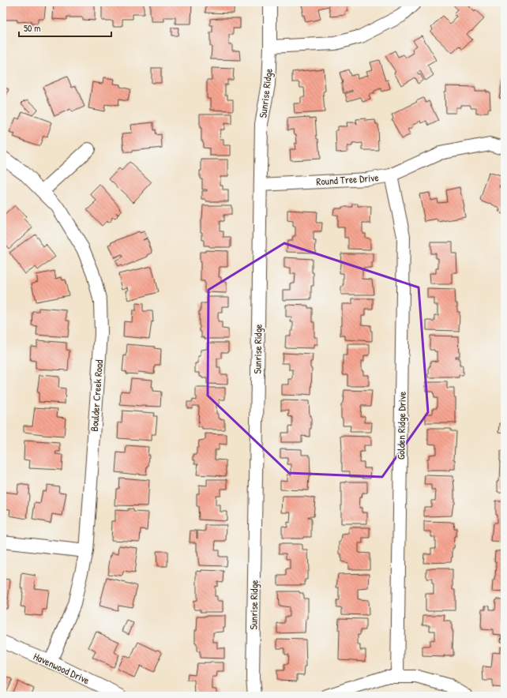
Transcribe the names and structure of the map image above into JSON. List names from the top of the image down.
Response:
{
  "streets": {
    "street": [
      "Sunrise Ridge",
      "Round Tree Drive",
      "Boulder Creek Road",
      "Golden Ridge Drive",
      "Havenwood Drive"
    ]
  },
  "crossings": [
    ["Sunrise Ridge", "Round Tree Drive"],
    ["Round Tree Drive", "Golden Ridge Drive"],
    ["Boulder Creek Road", "Havenwood Drive"]
  ],
  "scale_bar": "50 m"
}
